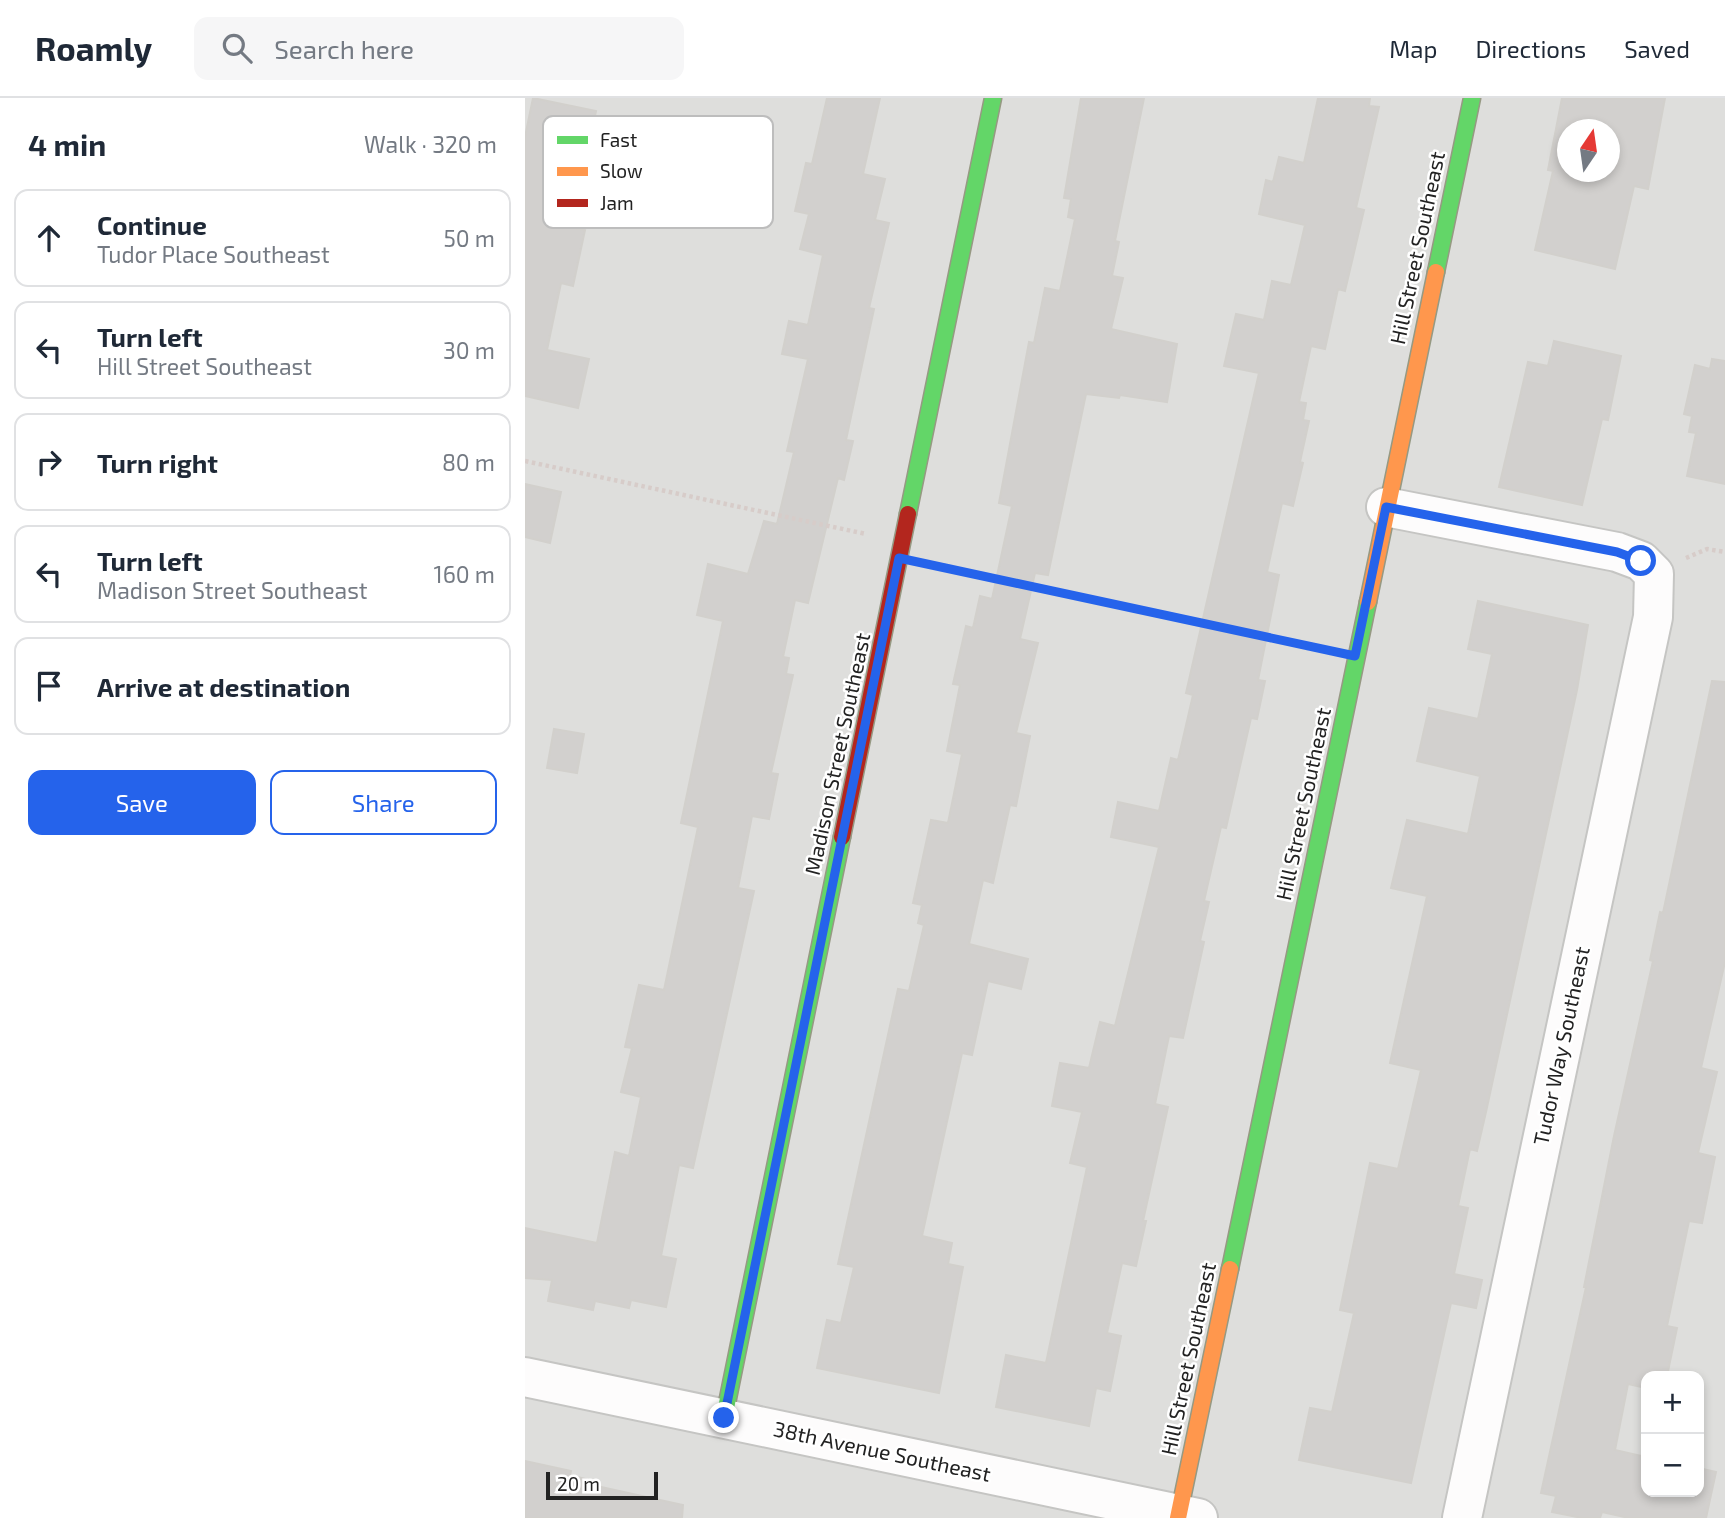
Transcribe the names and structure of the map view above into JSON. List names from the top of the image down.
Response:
{
  "streets": {
    "street": [
      "Hill Street Southeast",
      "Madison Street Southeast",
      "Tudor Way Southeast",
      "38th Avenue Southeast"
    ]
  },
  "crossings": [
    ["Hill Street Southeast", "Tudor Way Southeast"],
    ["Hill Street Southeast", "38th Avenue Southeast"],
    ["Madison Street Southeast", "38th Avenue Southeast"]
  ],
  "legend": ["Fast", "Slow", "Jam"],
  "scale_bar": "20 m",
  "north": "top",
  "page": {
    "header": "Roamly",
    "search": "Search here",
    "nav": ["Map", "Directions", "Saved"],
    "heading": ["4 min", "Walk · 320 m"],
    "list": [
      ["Continue", "Tudor Place Southeast", "50 m"],
      ["Turn left", "Hill Street Southeast", "30 m"],
      ["Turn right", "80 m"],
      ["Turn left", "Madison Street Southeast", "160 m"],
      "Arrive at destination"
    ],
    "buttons": ["Save", "Share"],
    "map_buttons": ["+", "−"],
    "scale": "20 m"
  }
}
